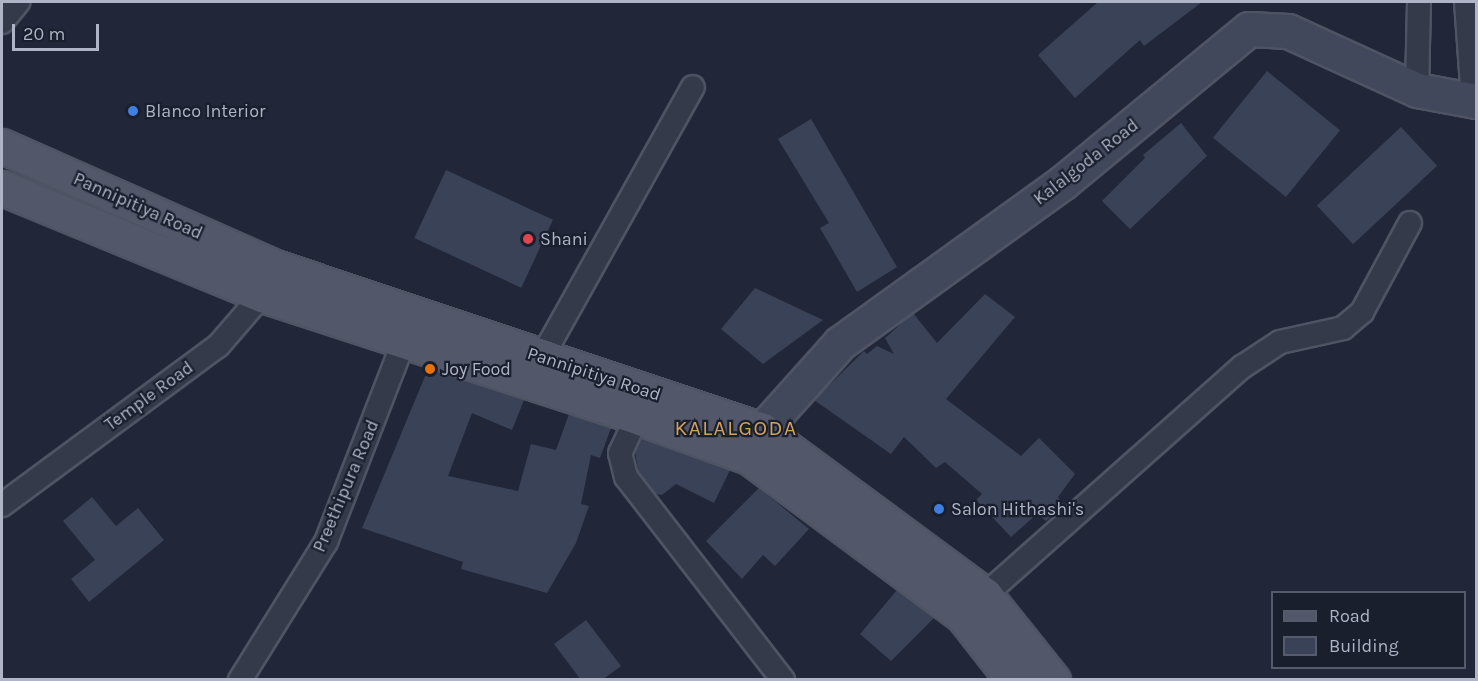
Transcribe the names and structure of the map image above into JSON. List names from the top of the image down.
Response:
{
  "streets": {
    "main road": ["Pannipitiya Road"],
    "street": ["Kalalgoda Road", "Temple Road", "Preethipura Road"]
  },
  "crossings": [
    ["Kalalgoda Road", "Pannipitiya Road"],
    ["Pannipitiya Road", "Temple Road"],
    ["Pannipitiya Road", "Preethipura Road"]
  ],
  "districts": ["KALALGODA"],
  "places": [
    "Blanco Interior",
    "Shani",
    "Joy Food",
    "Salon Hithashi's"
  ],
  "legend": ["Road", "Building"],
  "scale_bar": "20 m"
}
